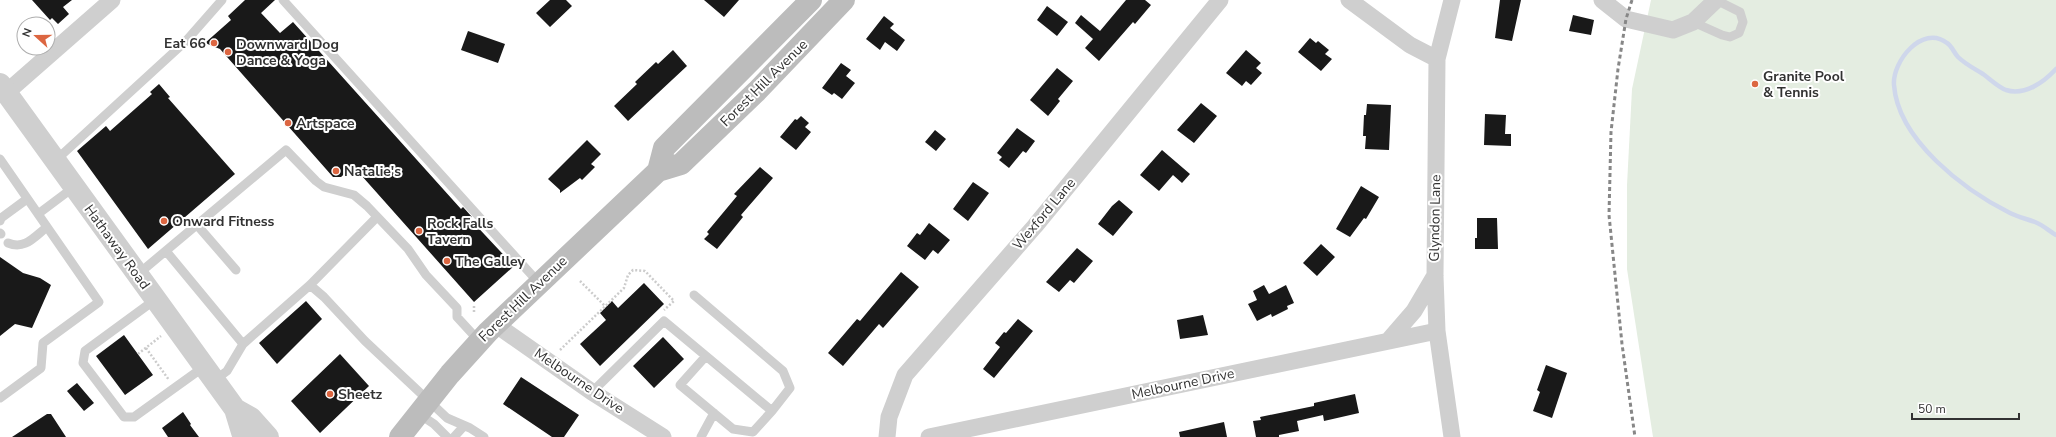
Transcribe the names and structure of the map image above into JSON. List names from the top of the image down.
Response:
{
  "streets": {
    "main road": ["Forest Hill Avenue"],
    "street": [
      "Wexford Lane",
      "Glyndon Lane",
      "Hathaway Road",
      "Melbourne Drive"
    ]
  },
  "crossings": [
    ["Forest Hill Avenue", "Melbourne Drive"],
    ["Glyndon Lane", "Melbourne Drive"]
  ],
  "places": [
    "Eat 66",
    "Downward Dog Dance & Yoga",
    "Granite Pool & Tennis",
    "Artspace",
    "Natalie's",
    "Onward Fitness",
    "Rock Falls Tavern",
    "The Galley",
    "Sheetz"
  ],
  "scale_bar": "50 m",
  "north": "left"
}
